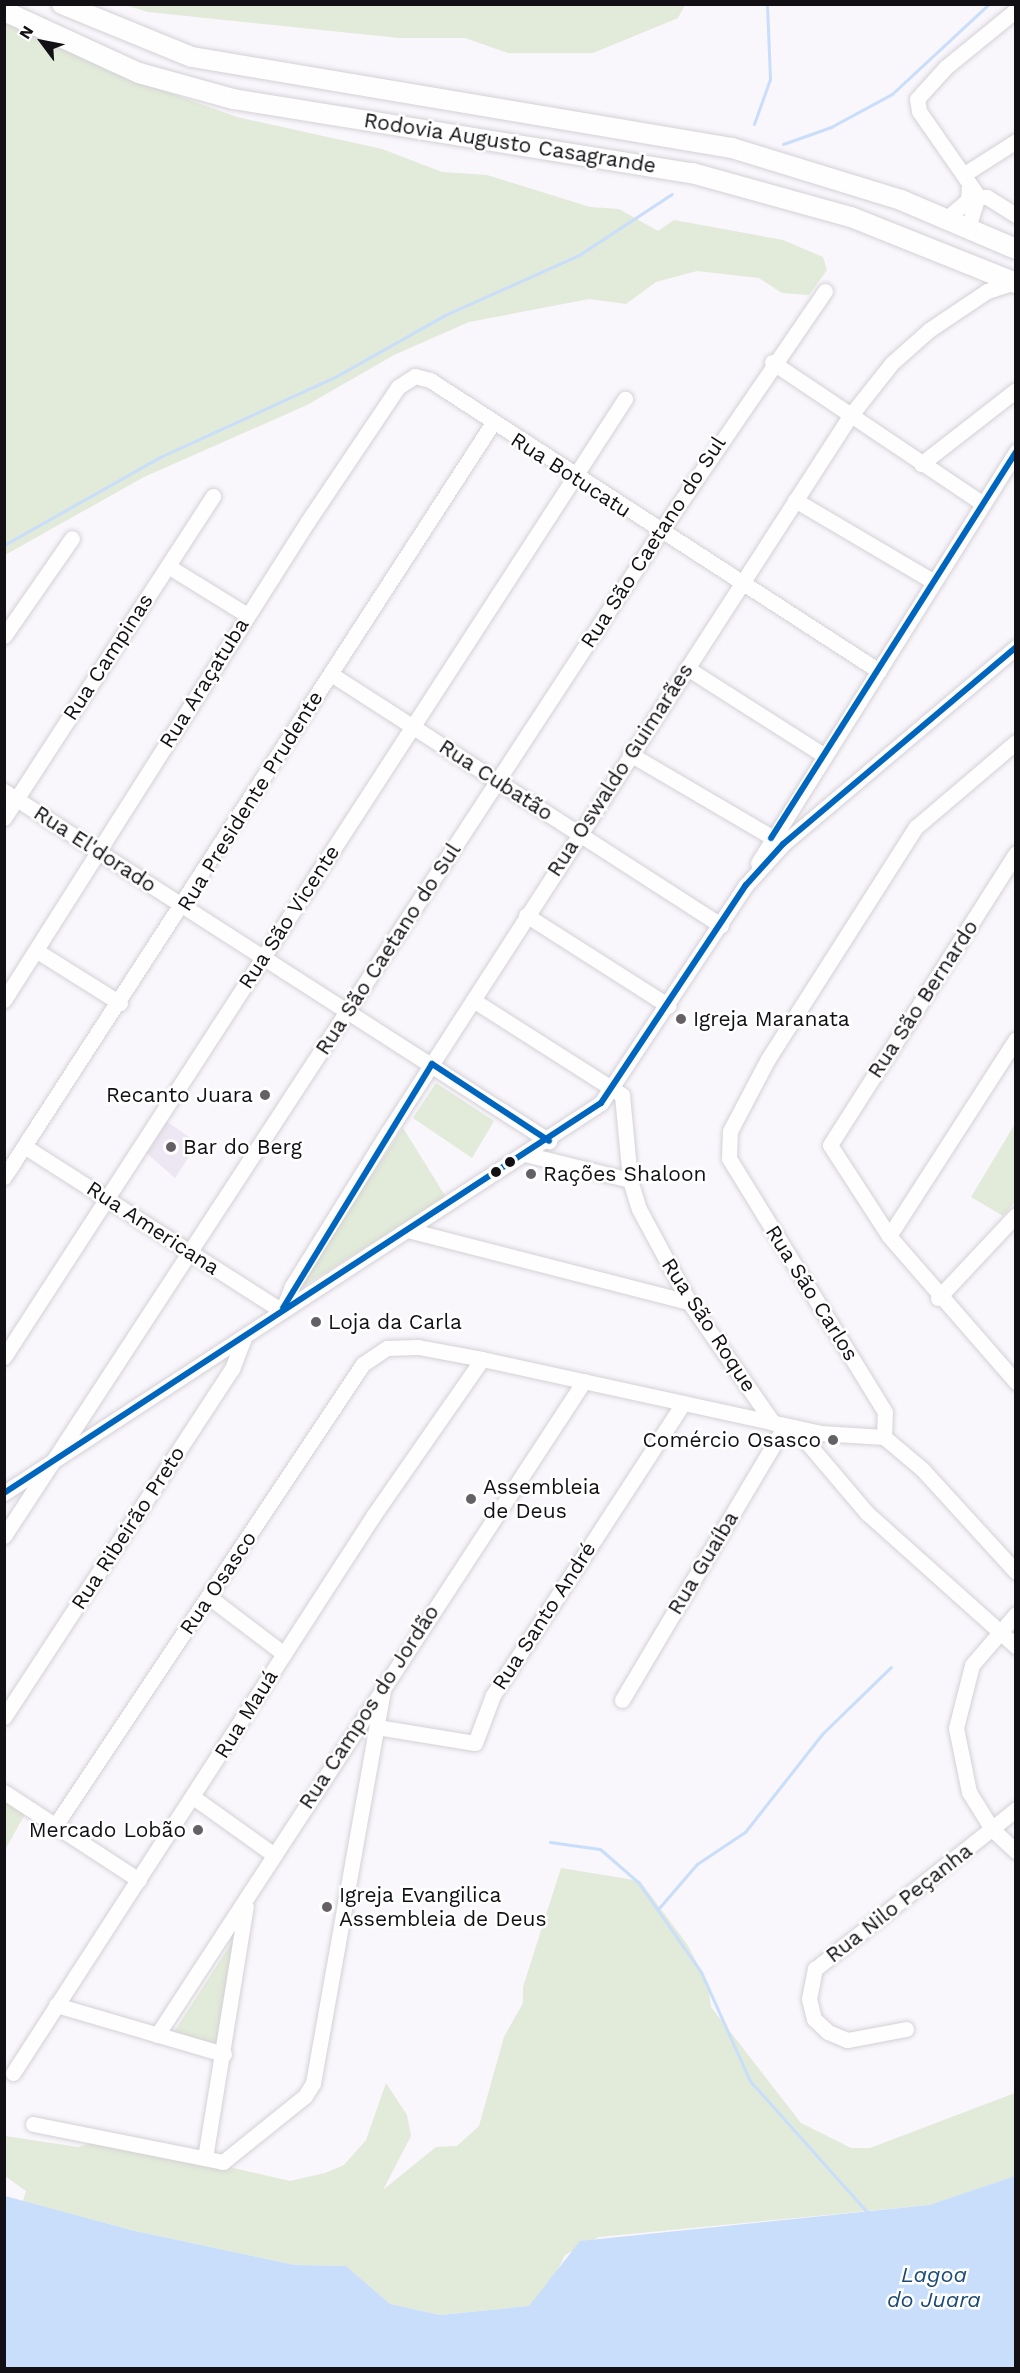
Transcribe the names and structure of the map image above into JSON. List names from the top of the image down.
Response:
{
  "streets": {
    "main road": ["Rodovia Augusto Casagrande"],
    "street": [
      "Rua Botucatu",
      "Rua São Caetano do Sul",
      "Rua Campinas",
      "Rua Araçatuba",
      "Rua Oswaldo Guimarães",
      "Rua Cubatão",
      "Rua Presidente Prudente",
      "Rua El'dorado",
      "Rua São Vicente",
      "Rua São Bernardo",
      "Rua Americana",
      "Rua São Carlos",
      "Rua São Roque",
      "Rua Ribeirão Preto",
      "Rua Guaíba",
      "Rua Osasco",
      "Rua Santo André",
      "Rua Campos do Jordão",
      "Rua Mauá",
      "Rua Nilo Peçanha"
    ]
  },
  "crossings": [
    ["Rodovia Augusto Casagrande", "Rua Oswaldo Guimarães"],
    ["Rua Botucatu", "Rua São Caetano do Sul"],
    ["Rua Botucatu", "Rua Araçatuba"],
    ["Rua Botucatu", "Rua Oswaldo Guimarães"],
    ["Rua Botucatu", "Rua Presidente Prudente"],
    ["Rua Botucatu", "Rua São Vicente"],
    ["Rua São Caetano do Sul", "Rua Cubatão"],
    ["Rua São Caetano do Sul", "Rua El'dorado"],
    ["Rua São Caetano do Sul", "Rua Americana"],
    ["Rua Campinas", "Rua El'dorado"],
    ["Rua Araçatuba", "Rua El'dorado"],
    ["Rua Oswaldo Guimarães", "Rua Cubatão"],
    ["Rua Oswaldo Guimarães", "Rua El'dorado"],
    ["Rua Oswaldo Guimarães", "Rua Americana"],
    ["Rua Cubatão", "Rua Presidente Prudente"],
    ["Rua Cubatão", "Rua São Vicente"],
    ["Rua Presidente Prudente", "Rua El'dorado"],
    ["Rua Presidente Prudente", "Rua Americana"],
    ["Rua El'dorado", "Rua São Vicente"],
    ["Rua São Vicente", "Rua Americana"],
    ["Rua São Roque", "Rua Guaíba"],
    ["Rua Osasco", "Rua Mauá"]
  ],
  "water": ["Lagoa do Juara"],
  "places": [
    "Igreja Maranata",
    "Recanto Juara",
    "Bar do Berg",
    "Rações Shaloon",
    "Loja da Carla",
    "Comércio Osasco",
    "Assembleia de Deus",
    "Mercado Lobão",
    "Igreja Evangilica Assembleia de Deus"
  ],
  "north": "top left"
}
